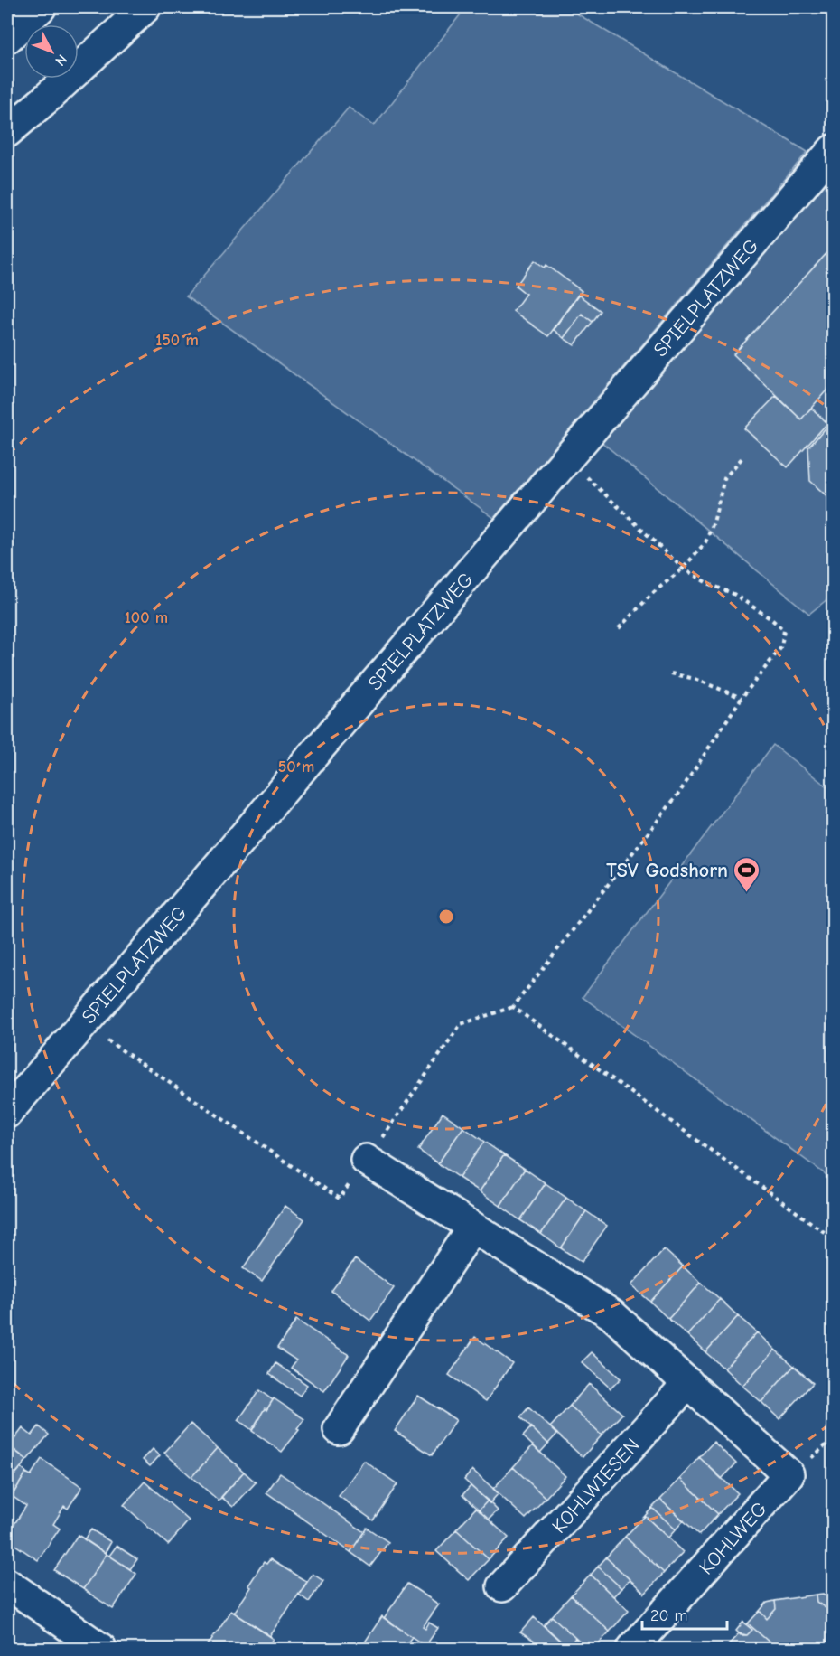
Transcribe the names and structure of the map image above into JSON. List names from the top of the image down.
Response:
{
  "streets": {
    "main road": ["SPIELPLATZWEG", "KOHLWIESEN", "KOHLWEG"]
  },
  "crossings": [
    ["KOHLWIESEN", "KOHLWEG"]
  ],
  "places": {
    "sports": ["TSV Godshorn"]
  },
  "scale_bar": "20 m",
  "north": "bottom right",
  "rings": ["150 m", "100 m", "50 m"]
}
